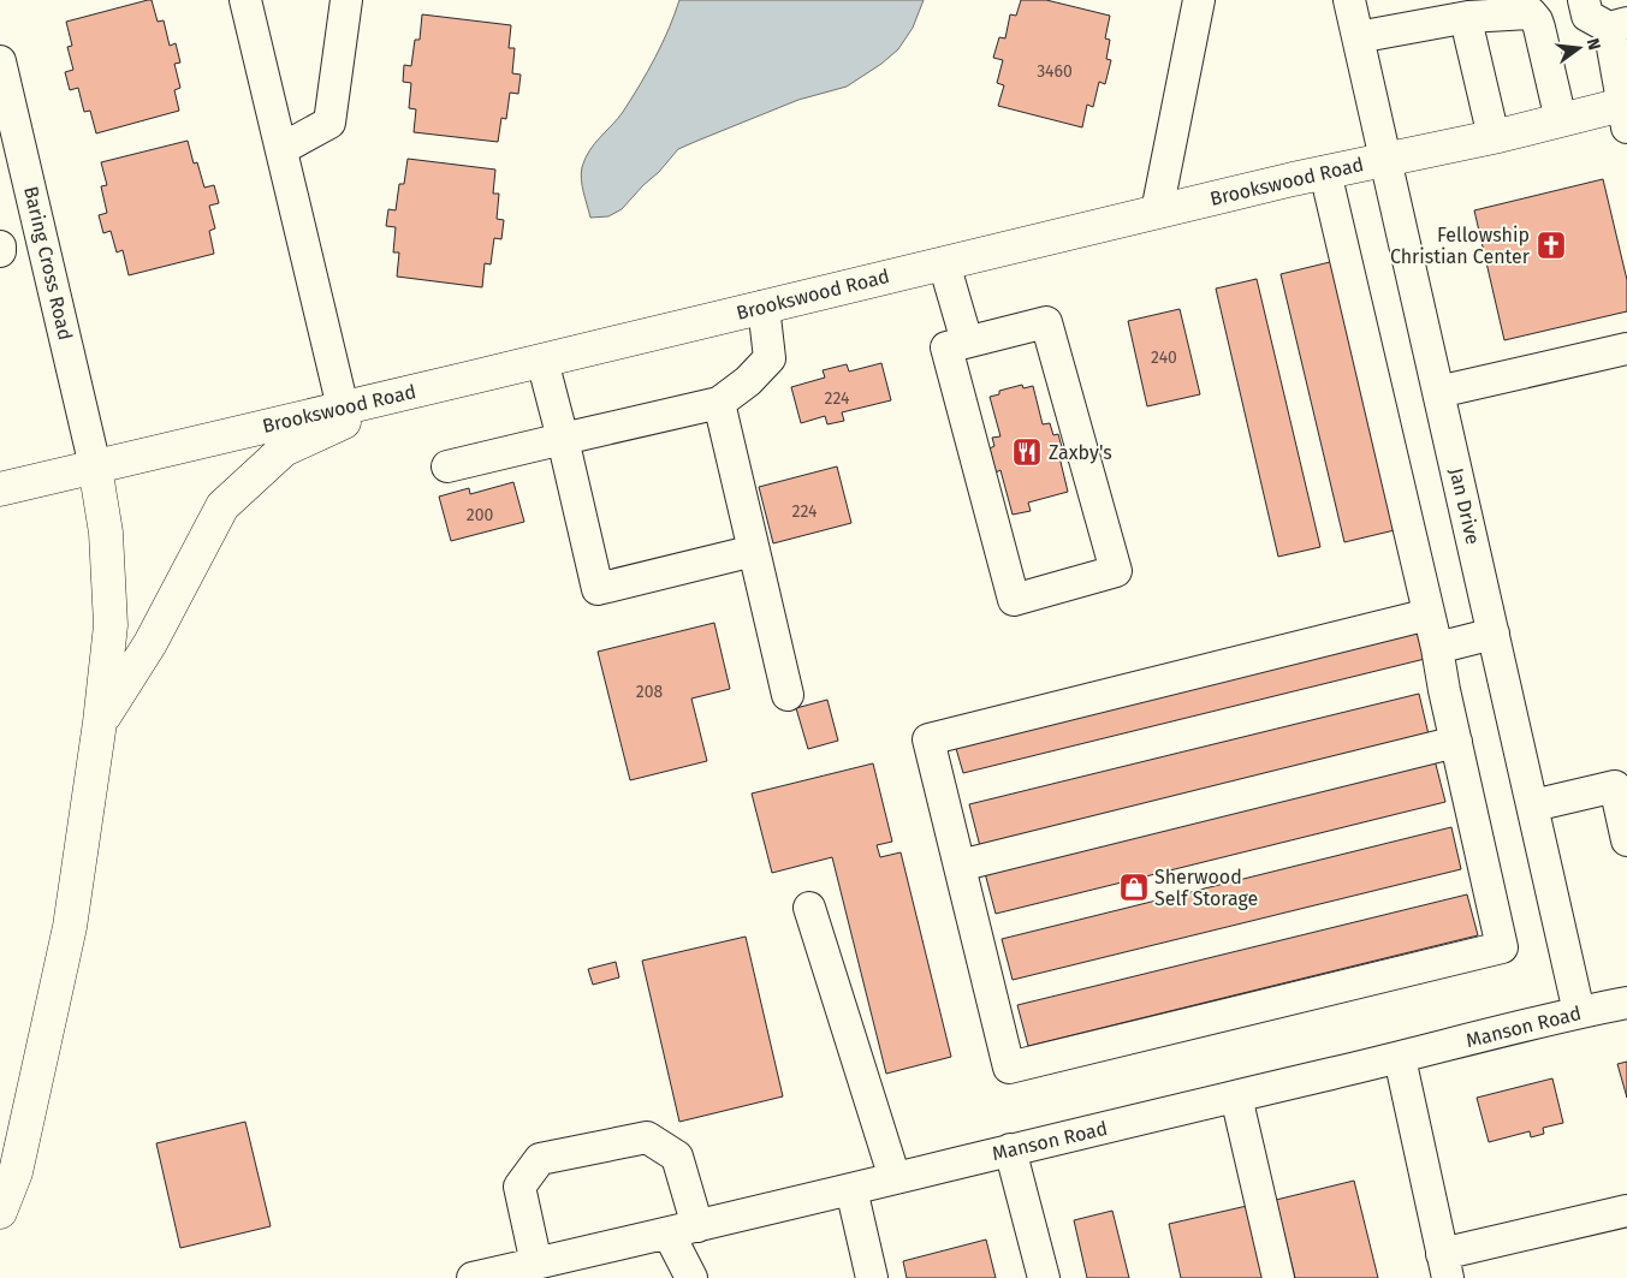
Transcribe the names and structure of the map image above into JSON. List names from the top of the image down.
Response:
{
  "streets": {
    "main road": ["Brookswood Road"],
    "street": ["Baring Cross Road", "Jan Drive", "Manson Road"]
  },
  "crossings": [
    ["Brookswood Road", "Baring Cross Road"],
    ["Brookswood Road", "Jan Drive"],
    ["Jan Drive", "Manson Road"]
  ],
  "places": {
    "church": ["Fellowship Christian Center"],
    "restaurant": ["Zaxby's"],
    "shop": ["Sherwood Self Storage"]
  },
  "house_numbers": [
    "3460",
    "240",
    "224",
    "224",
    "200",
    "208"
  ],
  "north": "right"
}
